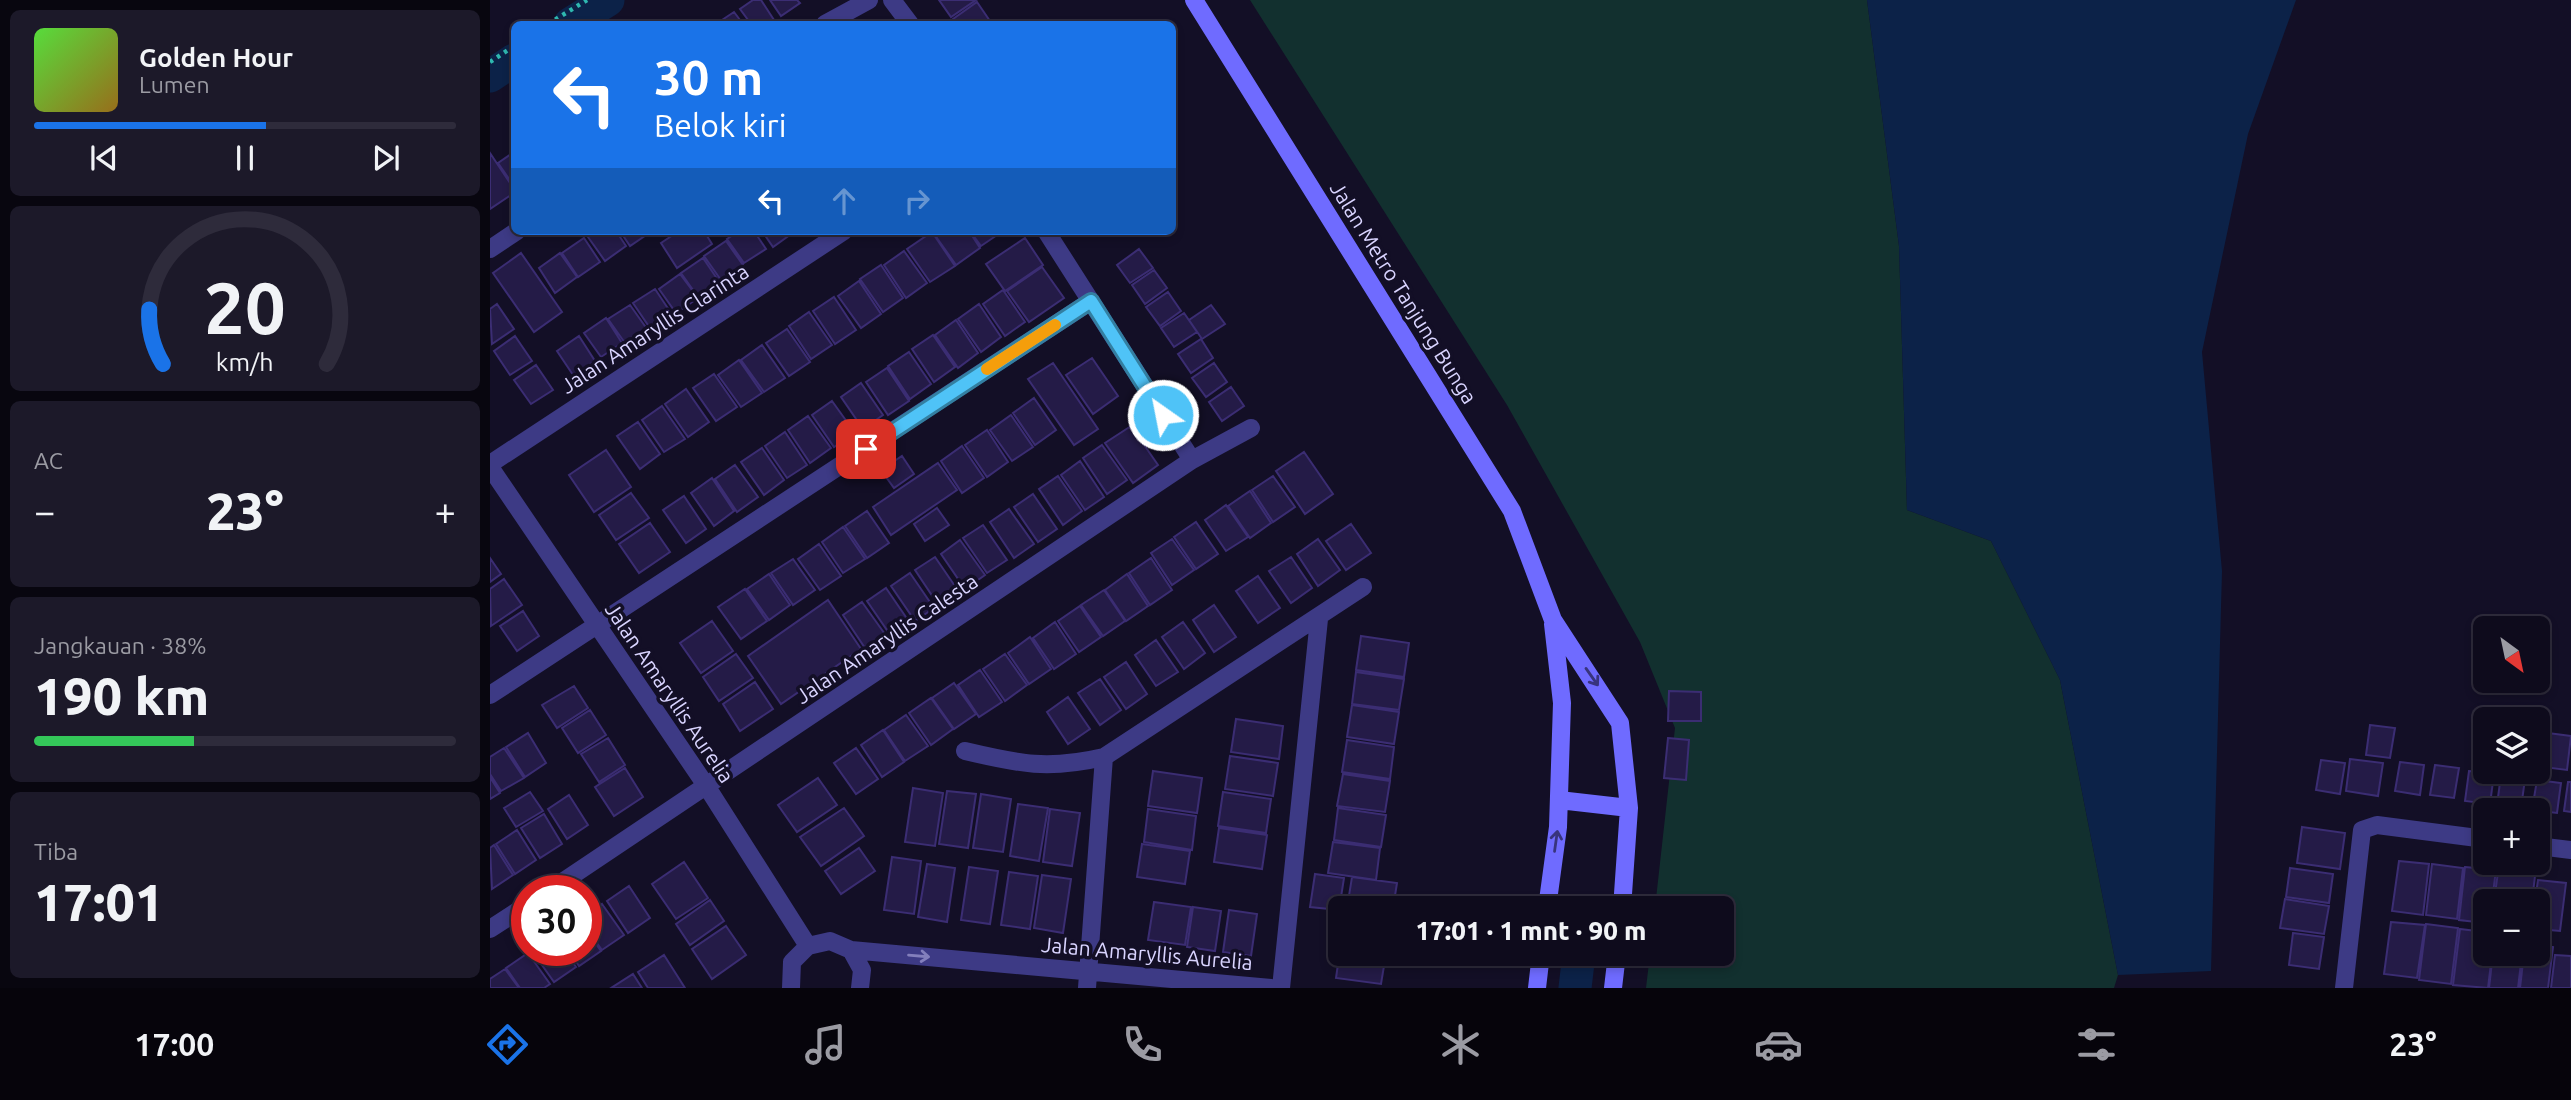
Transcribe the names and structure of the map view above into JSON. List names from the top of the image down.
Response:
{
  "streets": {
    "main road": ["Jalan Metro Tanjung Bunga"],
    "street": ["Jalan Amaryllis Clarinta", "Jalan Amaryllis Calesta", "Jalan Amaryllis Aurelia"]
  },
  "crossings": [
    ["Jalan Amaryllis Clarinta", "Jalan Amaryllis Aurelia"],
    ["Jalan Amaryllis Calesta", "Jalan Amaryllis Aurelia"]
  ],
  "north": "bottom right",
  "page": {
    "turn": ["30 m", "Belok kiri"],
    "song": ["Golden Hour", "Lumen"],
    "tile": [
      "AC",
      ["Jangkauan · 38%", "190 km"],
      ["Tiba", "17:01"]
    ],
    "heat": ["−", "23°", "+"],
    "map_buttons": ["+", "−"],
    "limit": "30",
    "trip": "17:01 · 1 mnt · 90 m",
    "tabs": ["17:00", "23°"],
    "gauge": ["20", "km/h"]
  }
}
